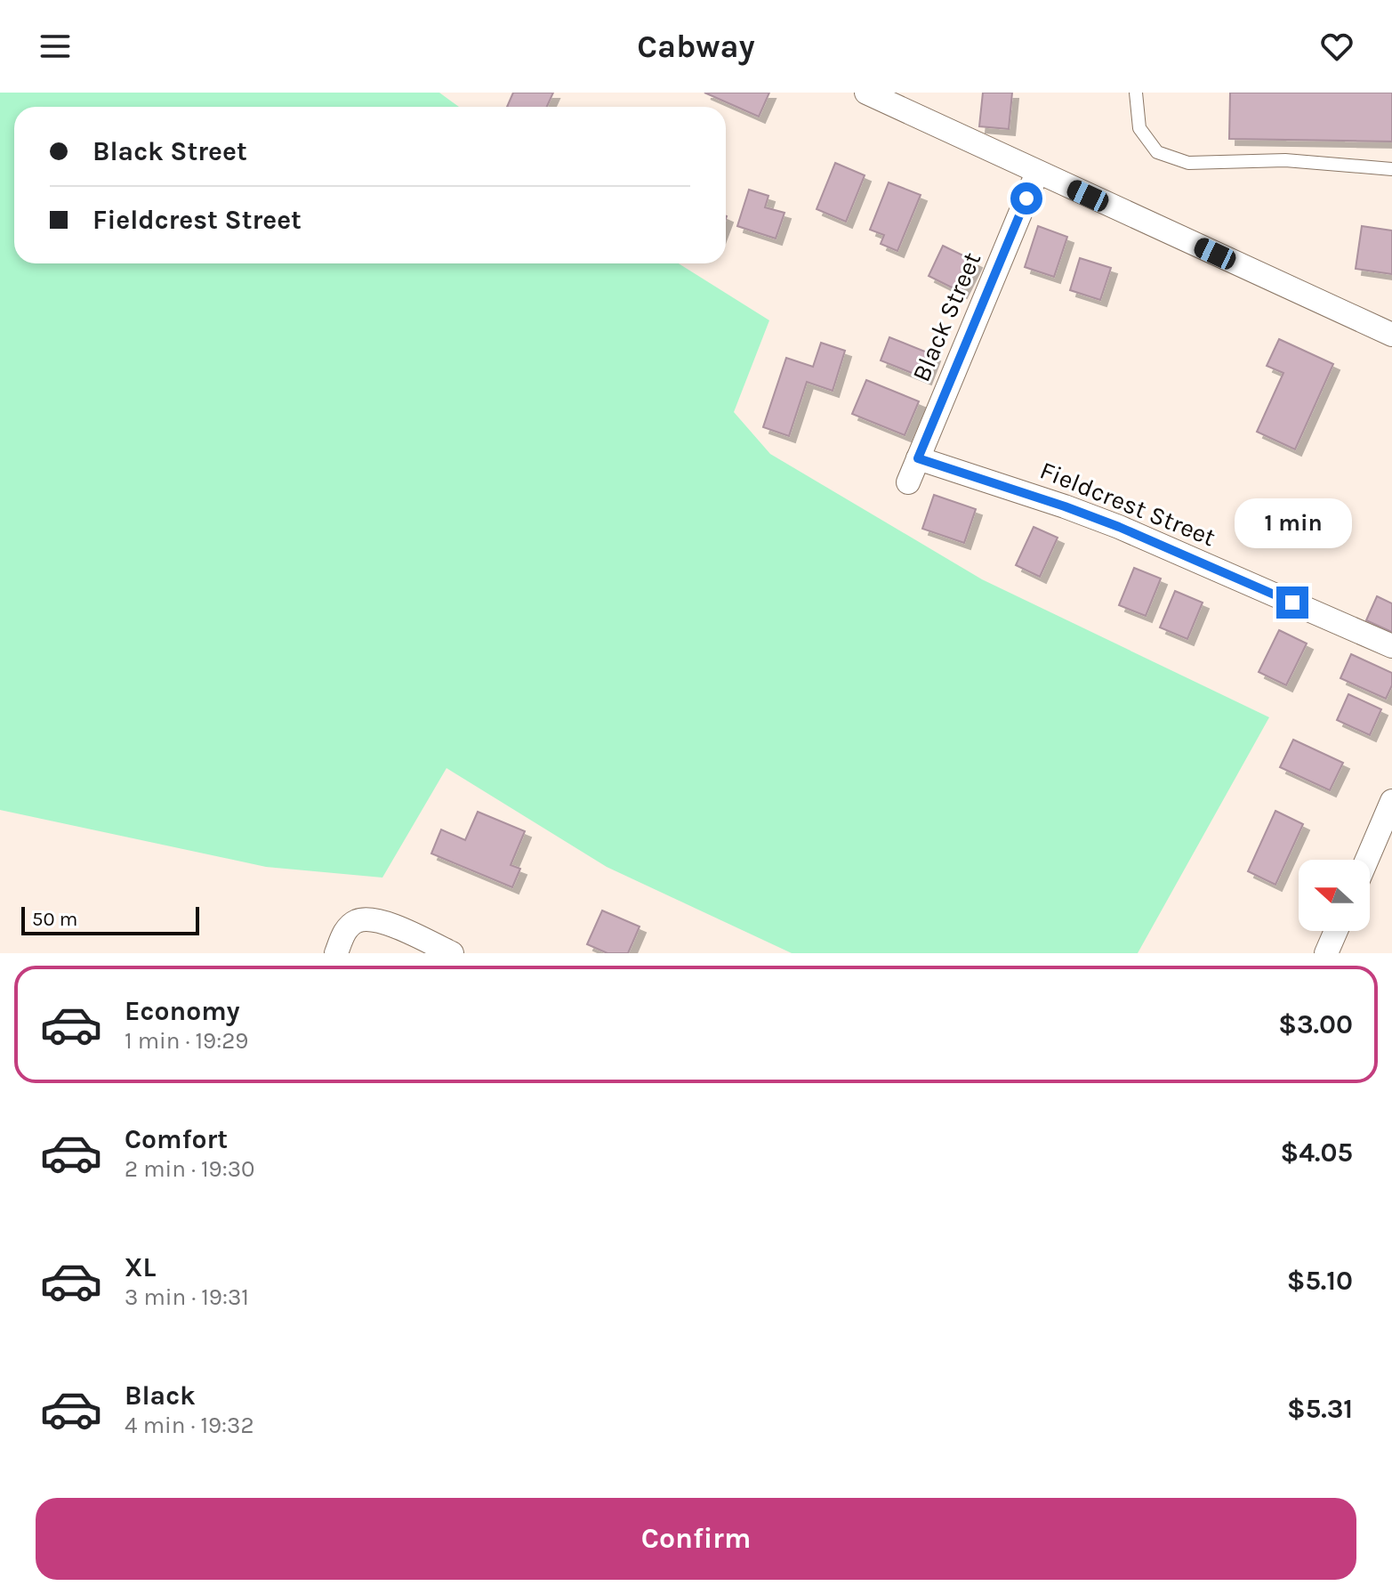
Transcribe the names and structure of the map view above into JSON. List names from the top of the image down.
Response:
{
  "streets": {
    "street": ["Black Street", "Fieldcrest Street"]
  },
  "crossings": [
    ["Black Street", "Fieldcrest Street"]
  ],
  "scale_bar": "50 m",
  "north": "left",
  "page": {
    "header": "Cabway",
    "banner": ["Black Street", "Fieldcrest Street"],
    "bubble": "1 min",
    "scale": "50 m",
    "list": [
      {
        "name": "Economy",
        "note": "1 min · 19:29",
        "value": "$3.00"
      },
      {
        "name": "Comfort",
        "note": "2 min · 19:30",
        "value": "$4.05"
      },
      {
        "name": "XL",
        "note": "3 min · 19:31",
        "value": "$5.10"
      },
      {
        "name": "Black",
        "note": "4 min · 19:32",
        "value": "$5.31"
      }
    ],
    "buttons": "Confirm"
  }
}
